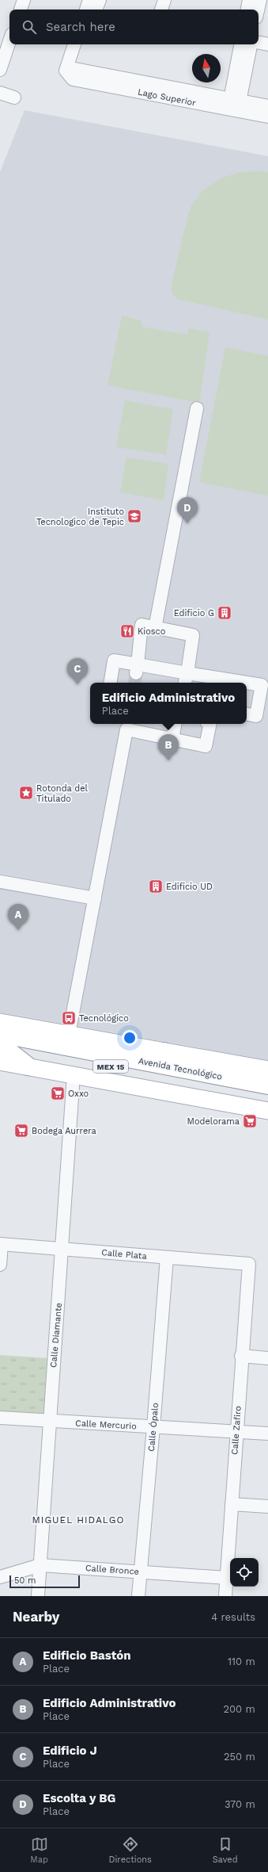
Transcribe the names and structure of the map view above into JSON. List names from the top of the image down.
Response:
{
  "streets": {
    "highway": ["MEX 15", "Avenida Tecnológico"],
    "street": [
      "Lago Superior",
      "Calle Plata",
      "Calle Diamante",
      "Calle Mercurio",
      "Calle Ópalo",
      "Calle Zafiro",
      "Calle Bronce"
    ]
  },
  "crossings": [
    ["Calle Plata", "Calle Diamante"],
    ["Calle Plata", "Calle Ópalo"],
    ["Calle Plata", "Calle Zafiro"],
    ["Calle Diamante", "Calle Mercurio"],
    ["Calle Diamante", "Calle Bronce"],
    ["Calle Mercurio", "Calle Ópalo"],
    ["Calle Mercurio", "Calle Zafiro"],
    ["Calle Ópalo", "Calle Bronce"],
    ["Calle Zafiro", "Calle Bronce"]
  ],
  "districts": ["MIGUEL HIDALGO"],
  "places": {
    "school or university": ["Instituto Tecnologico de Tepic"],
    "building": ["Edificio G", "Edificio UD"],
    "restaurant": ["Kiosco"],
    "place": ["Rotonda del Titulado"],
    "bus stop": ["Tecnológico"],
    "supermarket": ["Oxxo", "Modelorama", "Bodega Aurrera"]
  },
  "scale_bar": "50 m",
  "north": "top",
  "page": {
    "search": "Search here",
    "pins": [
      "D",
      "C",
      "B",
      "A"
    ],
    "popup": ["Edificio Administrativo", "Place"],
    "scale": "50 m",
    "heading": ["Nearby", "4 results"],
    "list": [
      {
        "mark": "A",
        "name": "Edificio Bastón",
        "note": "Place",
        "value": "110 m"
      },
      {
        "mark": "B",
        "name": "Edificio Administrativo",
        "note": "Place",
        "value": "200 m"
      },
      {
        "mark": "C",
        "name": "Edificio J",
        "note": "Place",
        "value": "250 m"
      },
      {
        "mark": "D",
        "name": "Escolta y BG",
        "note": "Place",
        "value": "370 m"
      }
    ],
    "nav": ["Map", "Directions", "Saved"]
  }
}
